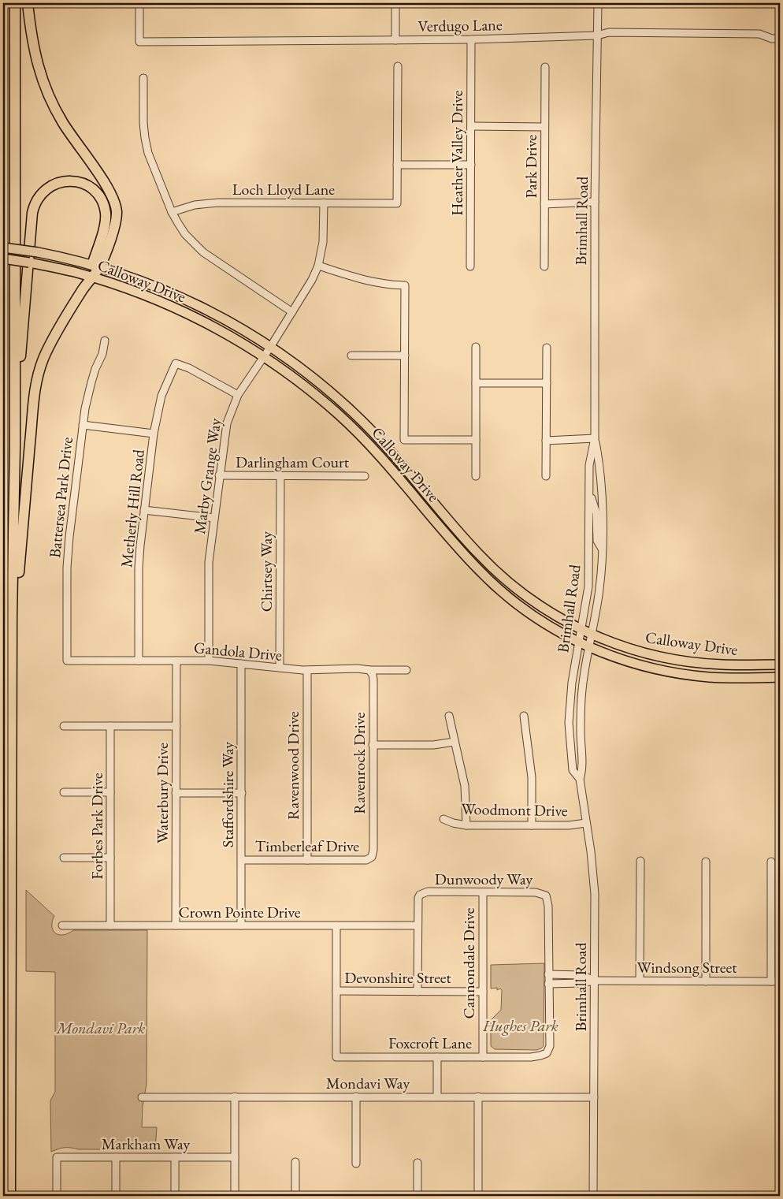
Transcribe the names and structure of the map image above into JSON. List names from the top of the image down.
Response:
{
  "streets": {
    "main road": ["Calloway Drive"],
    "street": [
      "Verdugo Lane",
      "Heather Valley Drive",
      "Park Drive",
      "Loch Lloyd Lane",
      "Brimhall Road",
      "Darlingham Court",
      "Marby Grange Way",
      "Battersea Park Drive",
      "Metherly Hill Road",
      "Chirtsey Way",
      "Gandola Drive",
      "Ravenrock Drive",
      "Ravenwood Drive",
      "Waterbury Drive",
      "Staffordshire Way",
      "Woodmont Drive",
      "Forbes Park Drive",
      "Timberleaf Drive",
      "Dunwoody Way",
      "Crown Pointe Drive",
      "Cannondale Drive",
      "Windsong Street",
      "Devonshire Street",
      "Foxcroft Lane",
      "Mondavi Way",
      "Markham Way"
    ]
  },
  "crossings": [
    ["Verdugo Lane", "Heather Valley Drive"],
    ["Verdugo Lane", "Brimhall Road"],
    ["Loch Lloyd Lane", "Marby Grange Way"],
    ["Brimhall Road", "Calloway Drive"],
    ["Brimhall Road", "Woodmont Drive"],
    ["Brimhall Road", "Windsong Street"],
    ["Brimhall Road", "Mondavi Way"],
    ["Calloway Drive", "Marby Grange Way"],
    ["Darlingham Court", "Marby Grange Way"],
    ["Darlingham Court", "Chirtsey Way"],
    ["Marby Grange Way", "Metherly Hill Road"],
    ["Marby Grange Way", "Gandola Drive"],
    ["Battersea Park Drive", "Gandola Drive"],
    ["Metherly Hill Road", "Gandola Drive"],
    ["Chirtsey Way", "Gandola Drive"],
    ["Gandola Drive", "Ravenrock Drive"],
    ["Gandola Drive", "Ravenwood Drive"],
    ["Gandola Drive", "Waterbury Drive"],
    ["Gandola Drive", "Staffordshire Way"],
    ["Ravenrock Drive", "Timberleaf Drive"],
    ["Ravenwood Drive", "Timberleaf Drive"],
    ["Waterbury Drive", "Crown Pointe Drive"],
    ["Staffordshire Way", "Timberleaf Drive"],
    ["Staffordshire Way", "Crown Pointe Drive"],
    ["Forbes Park Drive", "Crown Pointe Drive"],
    ["Dunwoody Way", "Crown Pointe Drive"],
    ["Dunwoody Way", "Cannondale Drive"],
    ["Dunwoody Way", "Windsong Street"],
    ["Cannondale Drive", "Devonshire Street"],
    ["Cannondale Drive", "Foxcroft Lane"],
    ["Windsong Street", "Foxcroft Lane"],
    ["Devonshire Street", "Foxcroft Lane"]
  ],
  "parks": ["Hughes Park", "Mondavi Park"]
}
